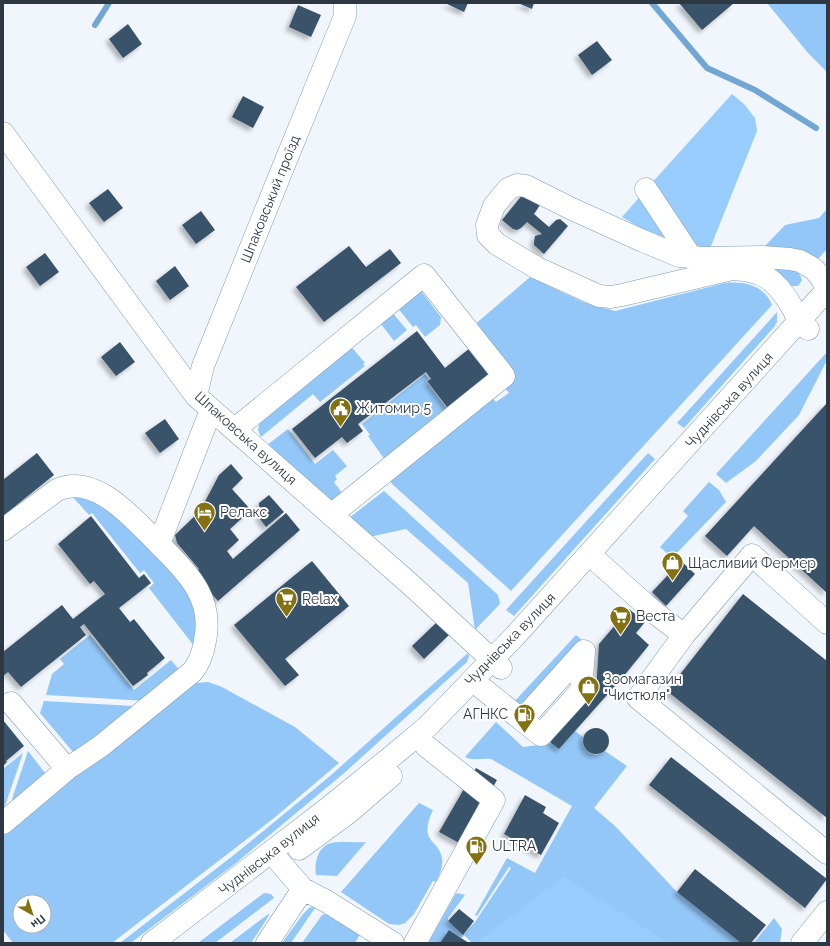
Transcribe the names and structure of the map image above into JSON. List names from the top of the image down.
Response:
{
  "streets": {
    "main road": ["Шпаковський проїзд", "Чуднівська вулиця", "Шпаковська вулиця"]
  },
  "crossings": [
    ["Шпаковський проїзд", "Шпаковська вулиця"],
    ["Чуднівська вулиця", "Шпаковська вулиця"]
  ],
  "places": {
    "public building": ["Житомир 5"],
    "hotel": ["Релакс"],
    "shop": ["Щасливий Фермер", "Зоомагазин \"Чистюля\""],
    "supermarket": ["Relax", "Веста"],
    "fuel station": ["АГНКС", "ULTRA"]
  },
  "north": "bottom right"
}
